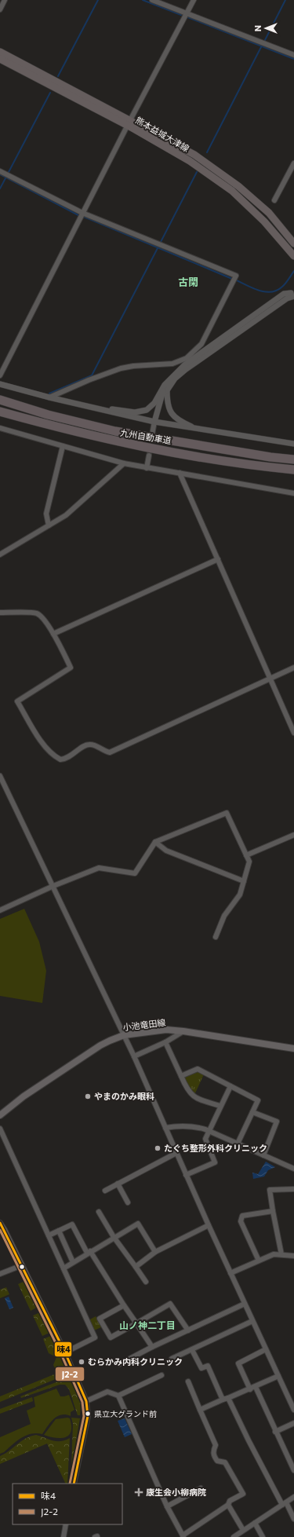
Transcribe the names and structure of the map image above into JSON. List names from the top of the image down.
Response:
{
  "streets": {
    "highway": ["九州自動車道"],
    "main road": ["熊本益城大津線", "小池竜田線"]
  },
  "districts": ["古閑", "山ノ神二丁目"],
  "places": {
    "other": [
      "やまのかみ眼科",
      "たぐち整形外科クリニック",
      "むらかみ内科クリニック",
      "県立大グランド前"
    ],
    "health": ["康生会小柳病院"]
  },
  "lines": ["transit line 味4", "transit line J2-2"],
  "legend": ["味4", "J2-2"],
  "north": "left"
}
